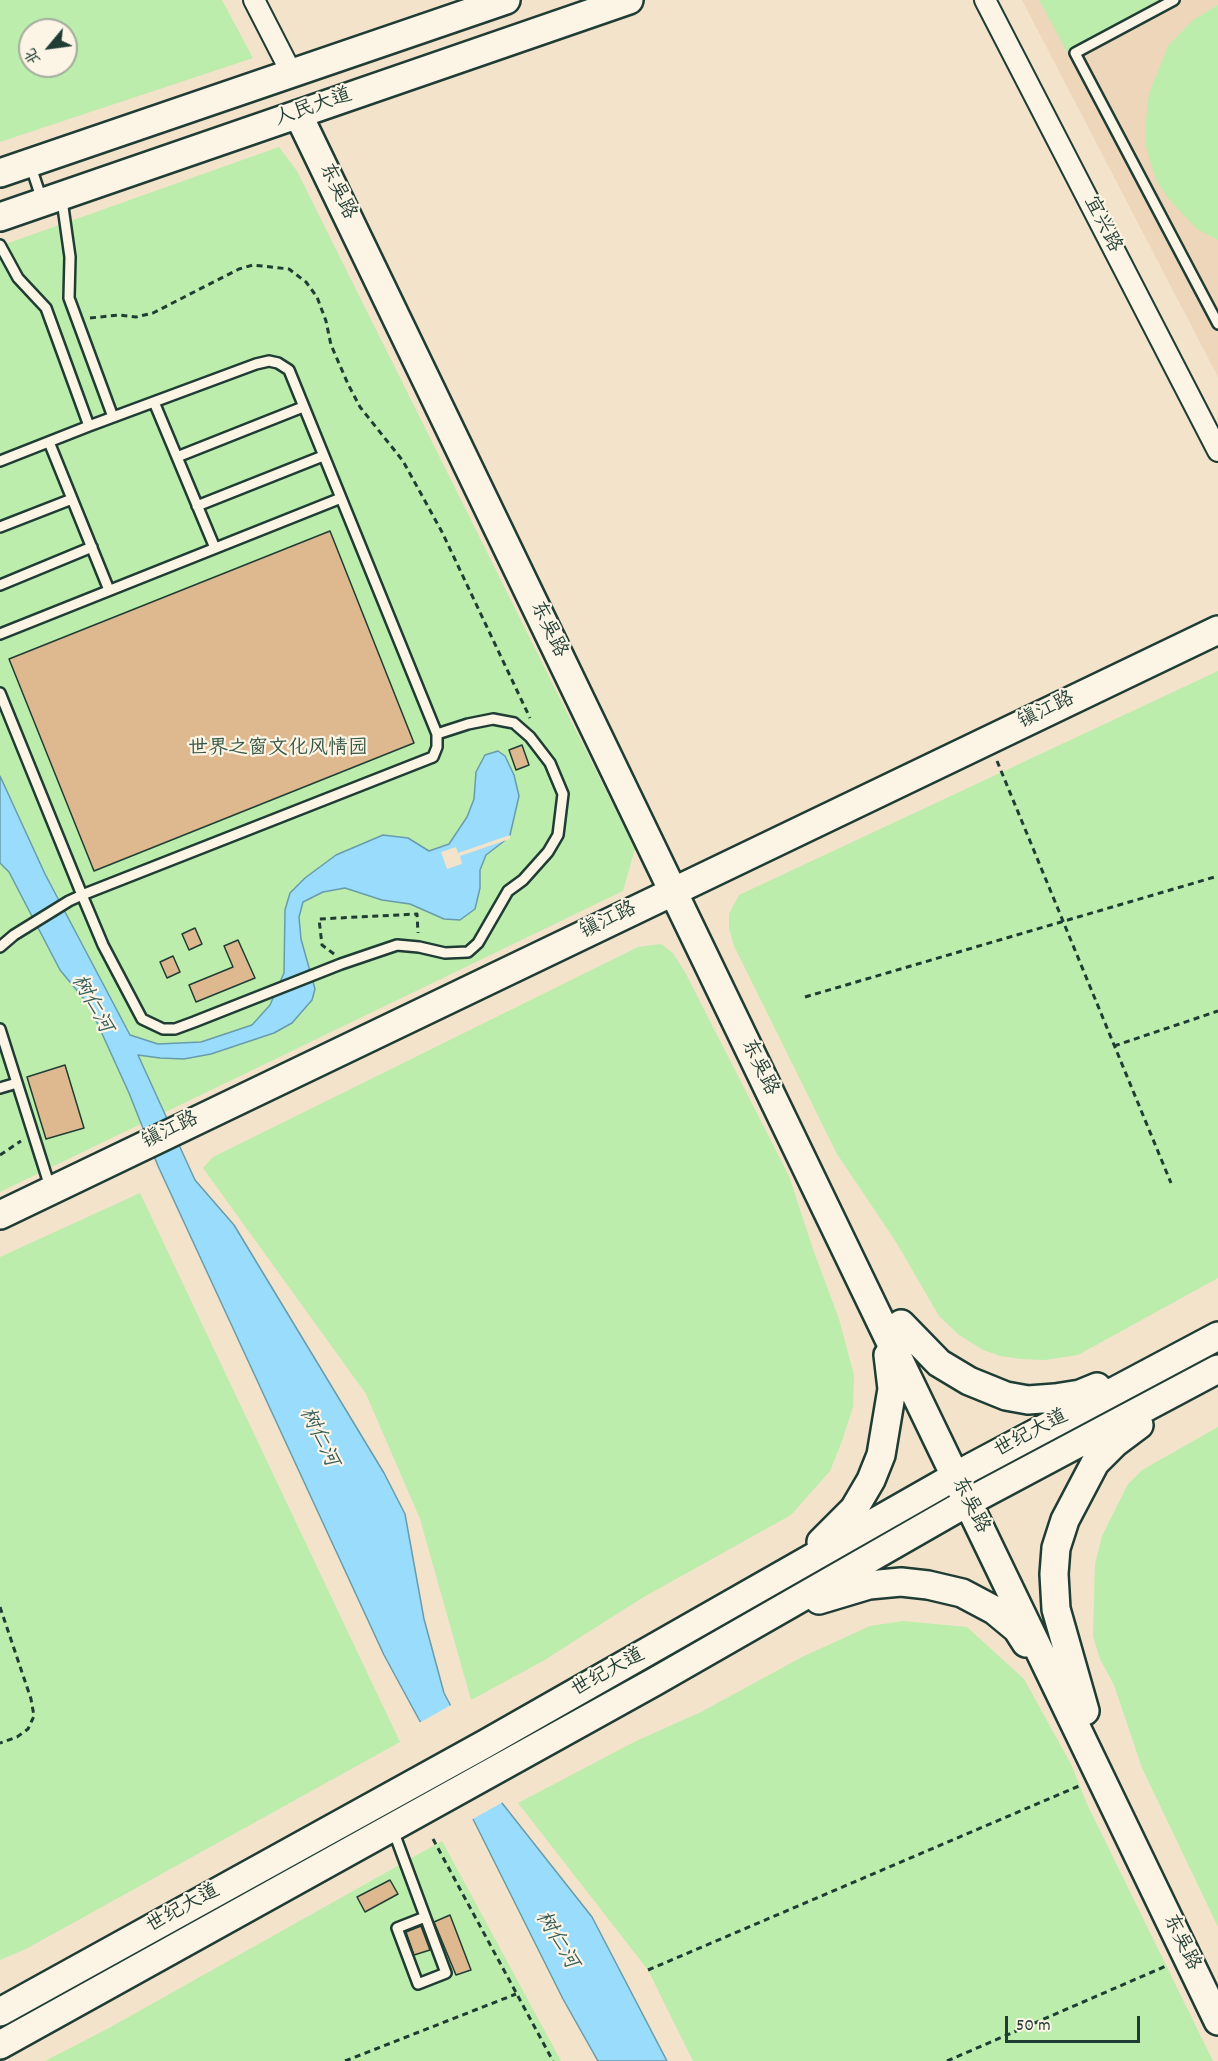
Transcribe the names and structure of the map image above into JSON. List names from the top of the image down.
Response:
{
  "streets": {
    "street": [
      "人民大道",
      "东吴路",
      "宜兴路",
      "镇江路",
      "世纪大道"
    ]
  },
  "crossings": [
    ["人民大道", "东吴路"],
    ["东吴路", "镇江路"],
    ["东吴路", "世纪大道"]
  ],
  "water": ["树仁河"],
  "parks": ["世界之窗文化风情园"],
  "scale_bar": "50 m",
  "north": "bottom left"
}
